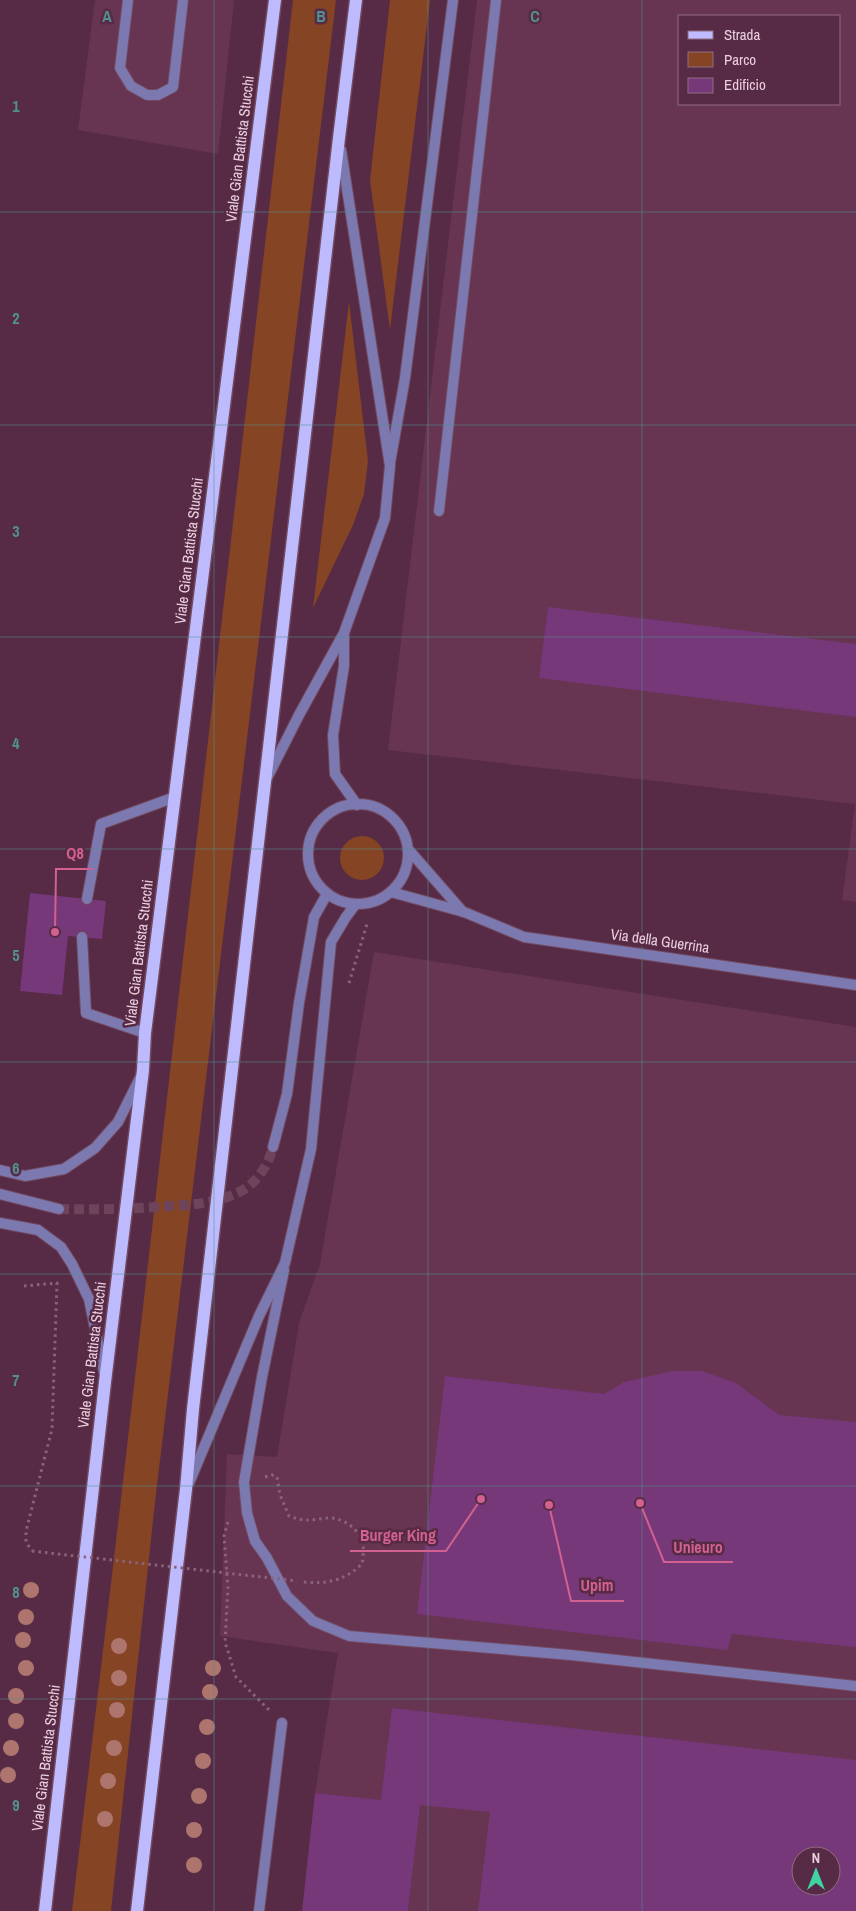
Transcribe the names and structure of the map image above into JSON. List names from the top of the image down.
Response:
{
  "streets": {
    "main road": ["Viale Gian Battista Stucchi"],
    "street": ["Via della Guerrina"]
  },
  "places": [
    "Q8",
    "Burger King",
    "Unieuro",
    "Upim"
  ],
  "legend": ["Strada", "Parco", "Edificio"],
  "north": "top",
  "grid": {
    "columns": ["A", "B", "C"],
    "rows": [
      "1",
      "2",
      "3",
      "4",
      "5",
      "6",
      "7",
      "8",
      "9"
    ]
  }
}
